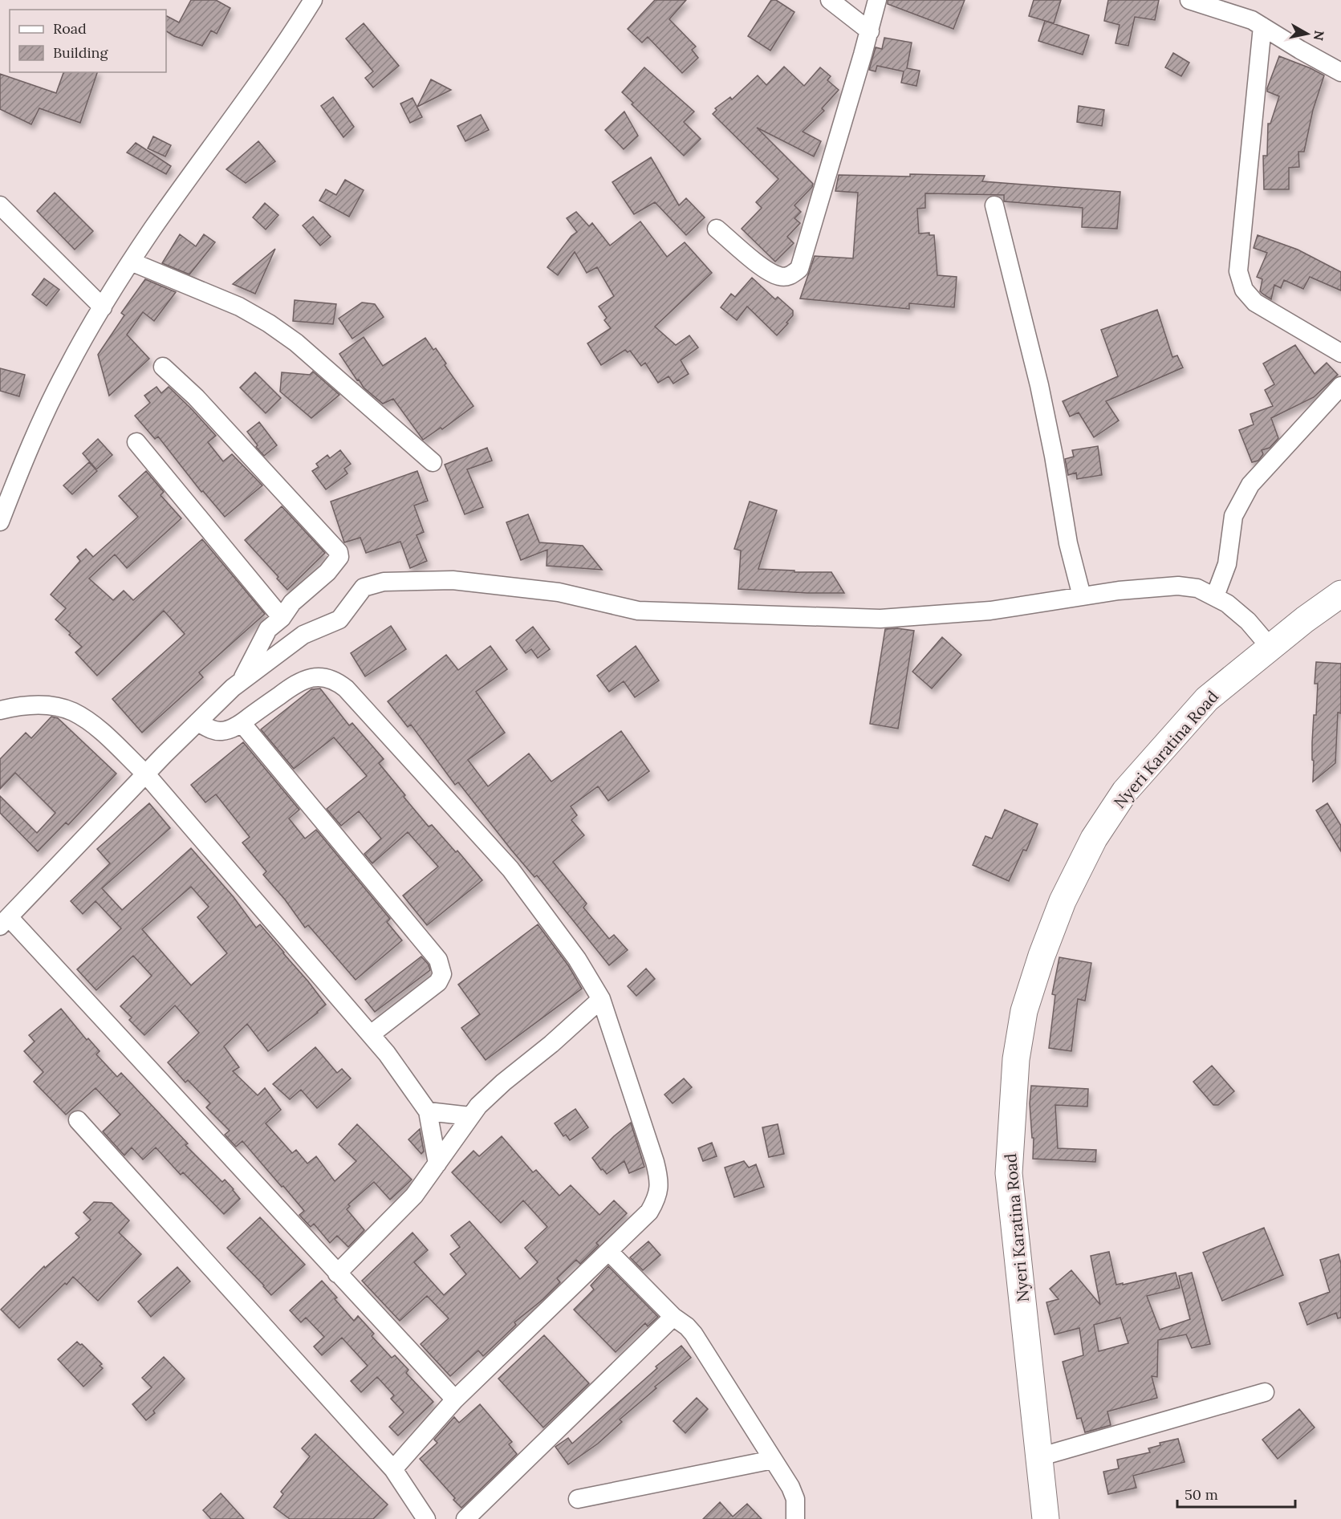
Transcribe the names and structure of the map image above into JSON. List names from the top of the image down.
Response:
{
  "streets": {
    "highway": ["Nyeri Karatina Road"]
  },
  "legend": ["Road", "Building"],
  "scale_bar": "50 m",
  "north": "right"
}
